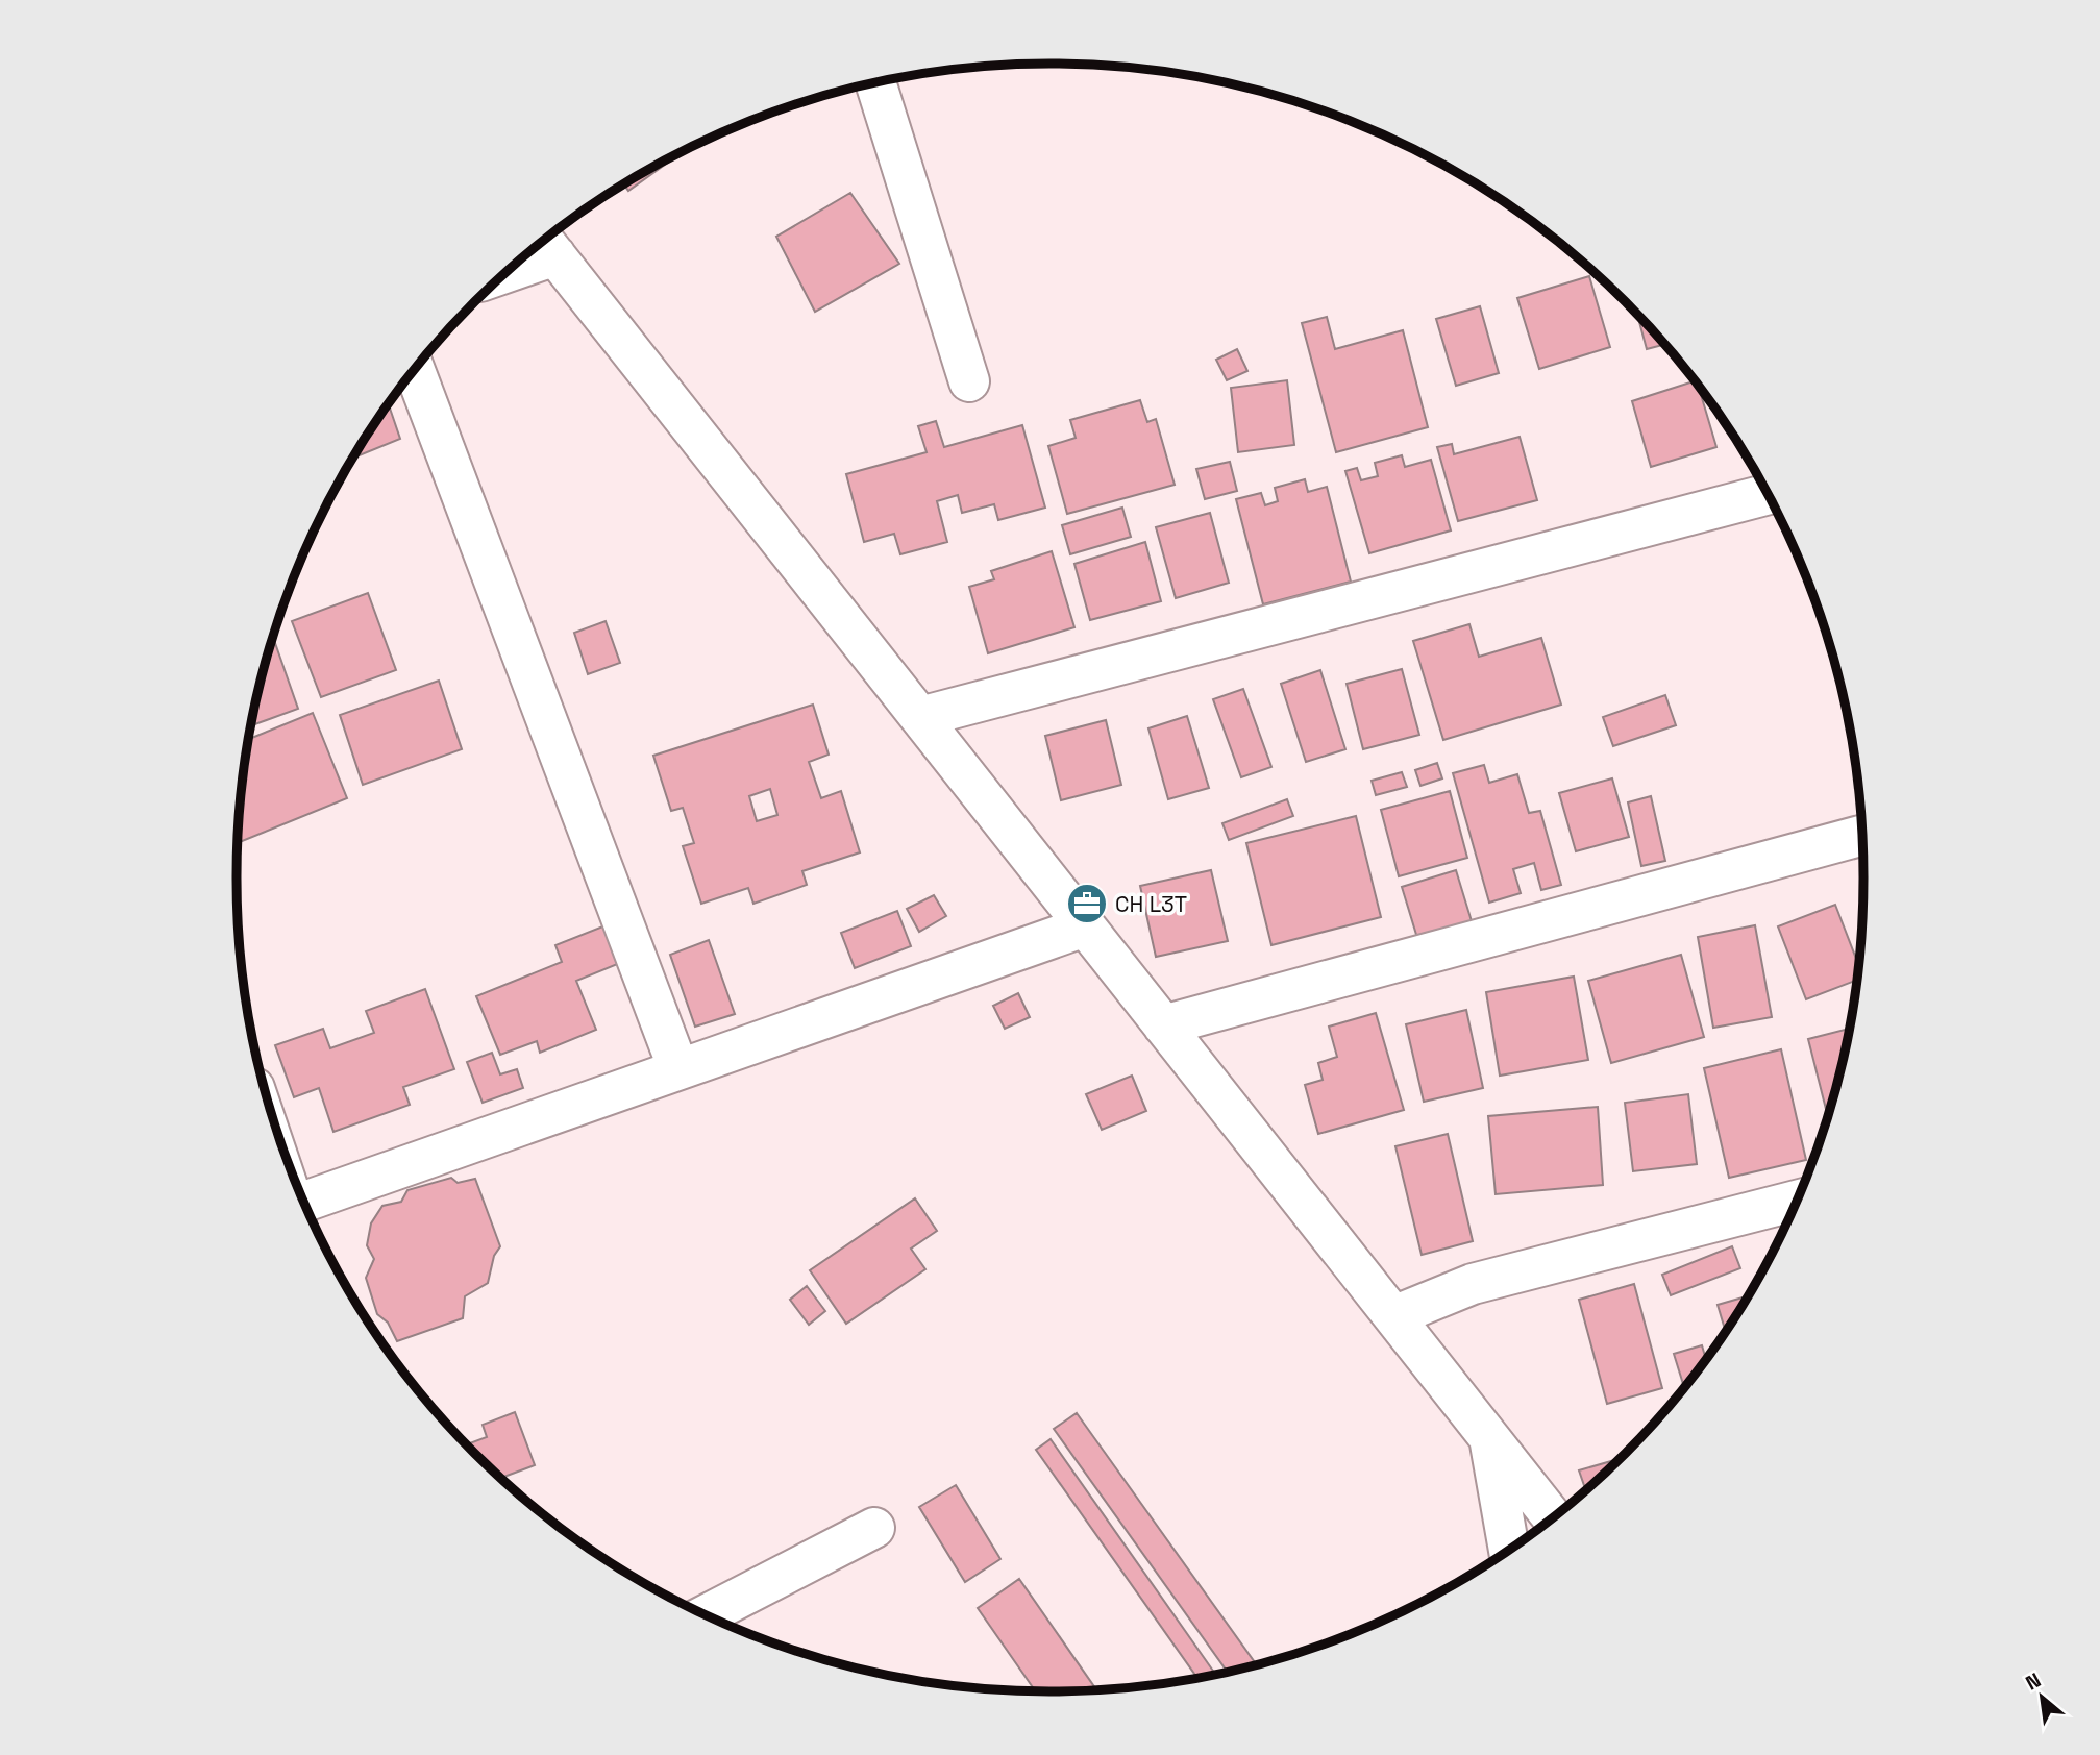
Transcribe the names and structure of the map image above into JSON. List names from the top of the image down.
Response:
{
  "places": {
    "office": ["CH L3T"]
  },
  "north": "top left"
}
